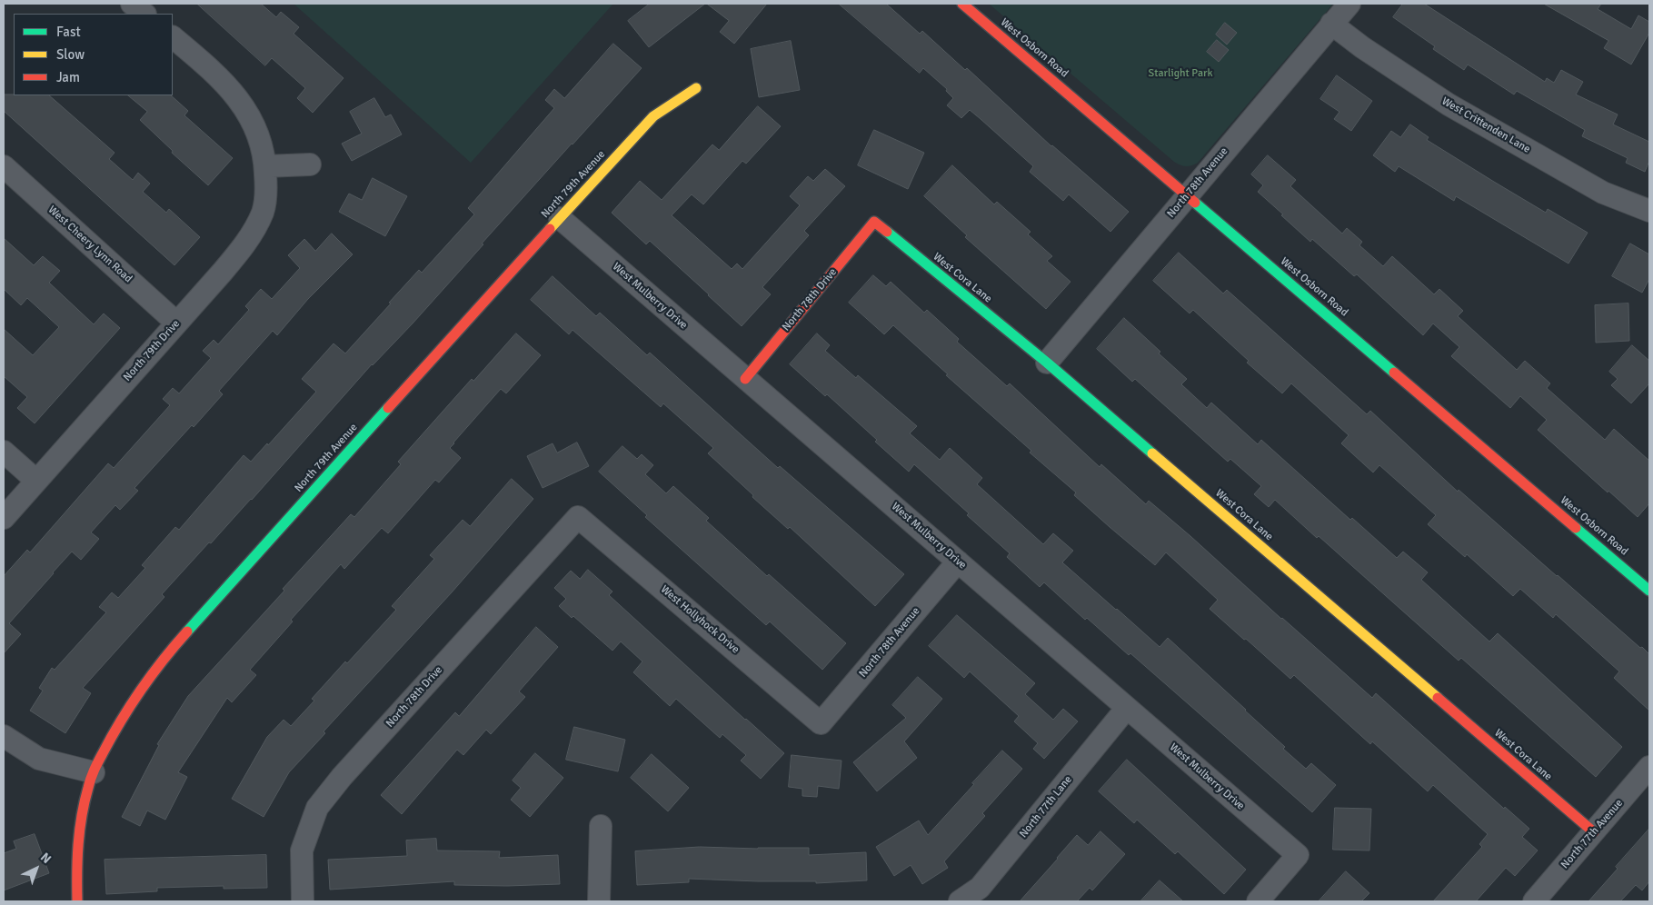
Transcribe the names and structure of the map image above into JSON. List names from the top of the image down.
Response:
{
  "streets": {
    "street": [
      "West Osborn Road",
      "West Crittenden Lane",
      "North 78th Avenue",
      "North 79th Avenue",
      "West Cheery Lynn Road",
      "West Cora Lane",
      "West Mulberry Drive",
      "North 78th Drive",
      "North 79th Drive",
      "West Hollyhock Drive",
      "North 77th Lane",
      "North 77th Avenue"
    ]
  },
  "crossings": [
    ["West Osborn Road", "North 78th Avenue"],
    ["West Crittenden Lane", "North 78th Avenue"],
    ["North 78th Avenue", "West Cora Lane"],
    ["North 78th Avenue", "West Mulberry Drive"],
    ["North 78th Avenue", "West Hollyhock Drive"],
    ["North 79th Avenue", "West Mulberry Drive"],
    ["West Cheery Lynn Road", "North 79th Drive"],
    ["West Cora Lane", "North 78th Drive"],
    ["West Cora Lane", "North 77th Avenue"],
    ["West Mulberry Drive", "North 78th Drive"],
    ["West Mulberry Drive", "North 77th Lane"],
    ["North 78th Drive", "West Hollyhock Drive"]
  ],
  "parks": ["Starlight Park"],
  "legend": ["Fast", "Slow", "Jam"],
  "north": "top right"
}
